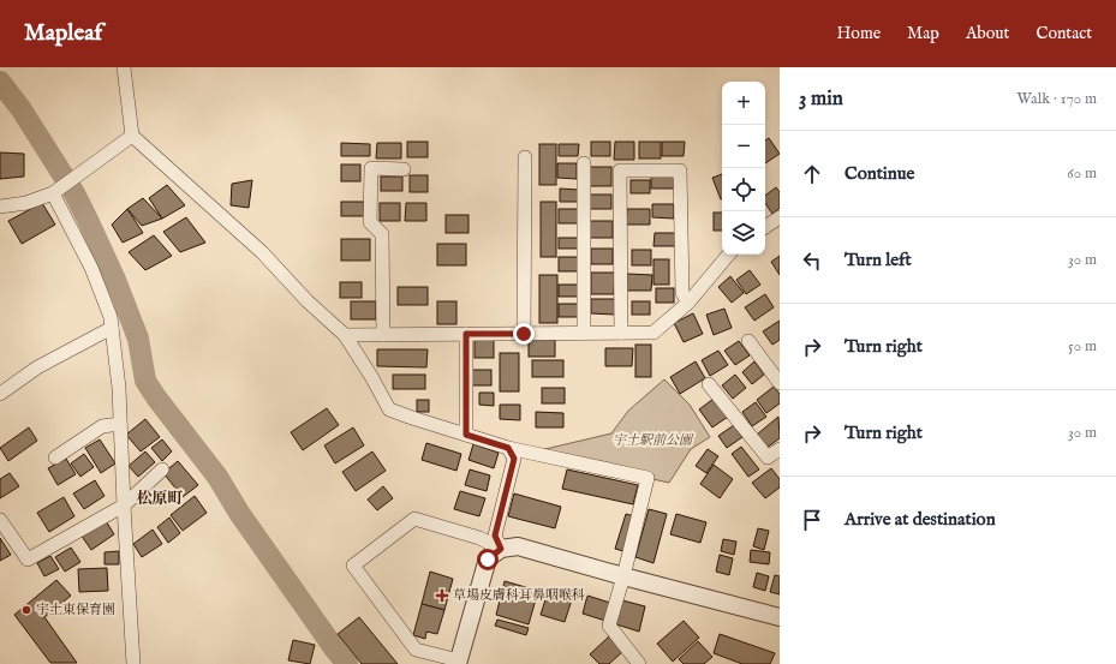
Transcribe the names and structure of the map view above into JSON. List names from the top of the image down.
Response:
{
  "districts": ["松原町"],
  "parks": ["宇土駅前公園"],
  "places": {
    "health": ["草場皮膚科耳鼻咽喉科"],
    "other": ["宇土東保育園"]
  },
  "page": {
    "header": "Mapleaf",
    "nav": [
      "Home",
      "Map",
      "About",
      "Contact"
    ],
    "heading": ["3 min", "Walk · 170 m"],
    "map_buttons": ["+", "−"],
    "list": [
      ["Continue", "60 m"],
      ["Turn left", "30 m"],
      ["Turn right", "50 m"],
      ["Turn right", "30 m"],
      "Arrive at destination"
    ]
  }
}
